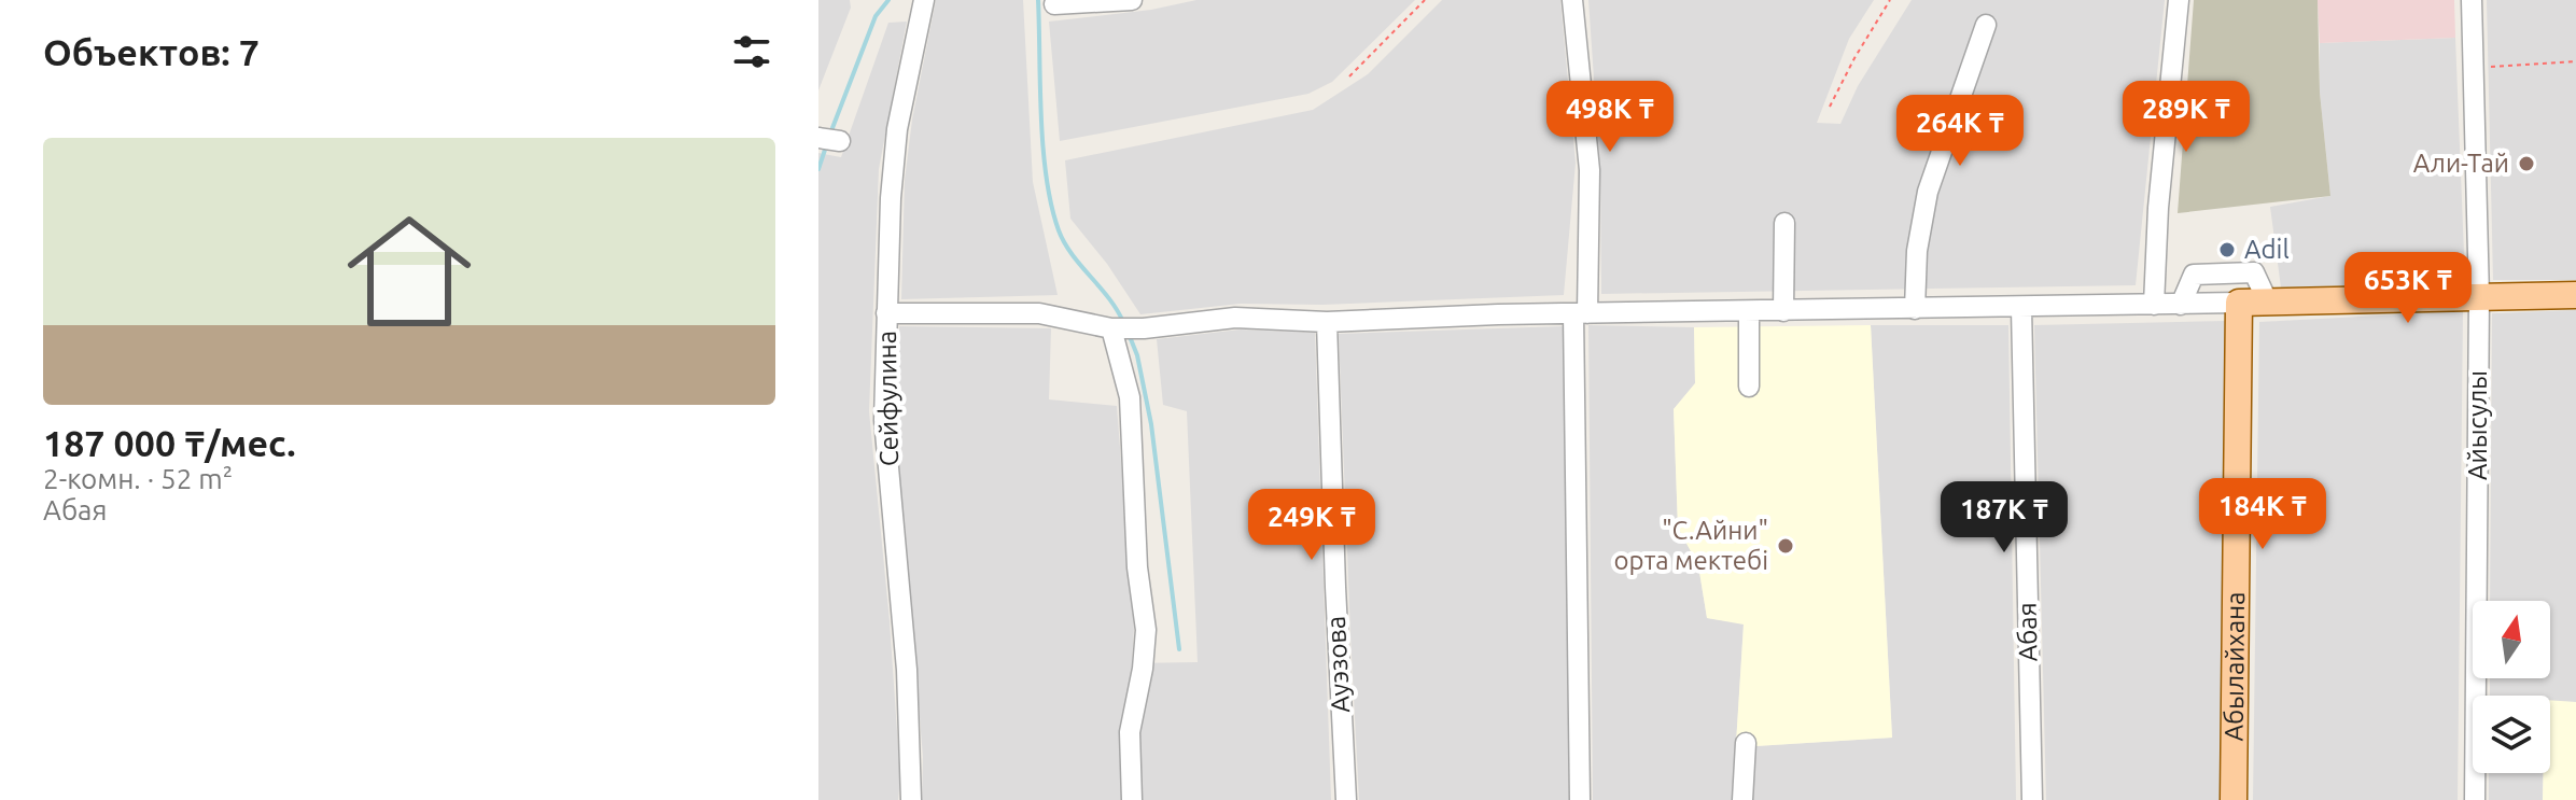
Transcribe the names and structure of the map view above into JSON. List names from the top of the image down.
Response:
{
  "streets": {
    "main road": ["Абылайхана"],
    "street": [
      "Сейфулина",
      "Айысулы",
      "Абая",
      "Ауэзова"
    ]
  },
  "places": ["Али-Тай", "Adil", "\"С.Айни\" орта мектебі"],
  "north": "top",
  "page": {
    "heading": "Объектов: 7",
    "price": [
      "498K ₸",
      "289K ₸",
      "264K ₸",
      "653K ₸",
      "184K ₸",
      "187K ₸",
      "249K ₸"
    ],
    "list": [
      {
        "name": "187 000 ₸/мес.",
        "note": "2-комн. · 52 m² · Абая"
      }
    ]
  }
}
